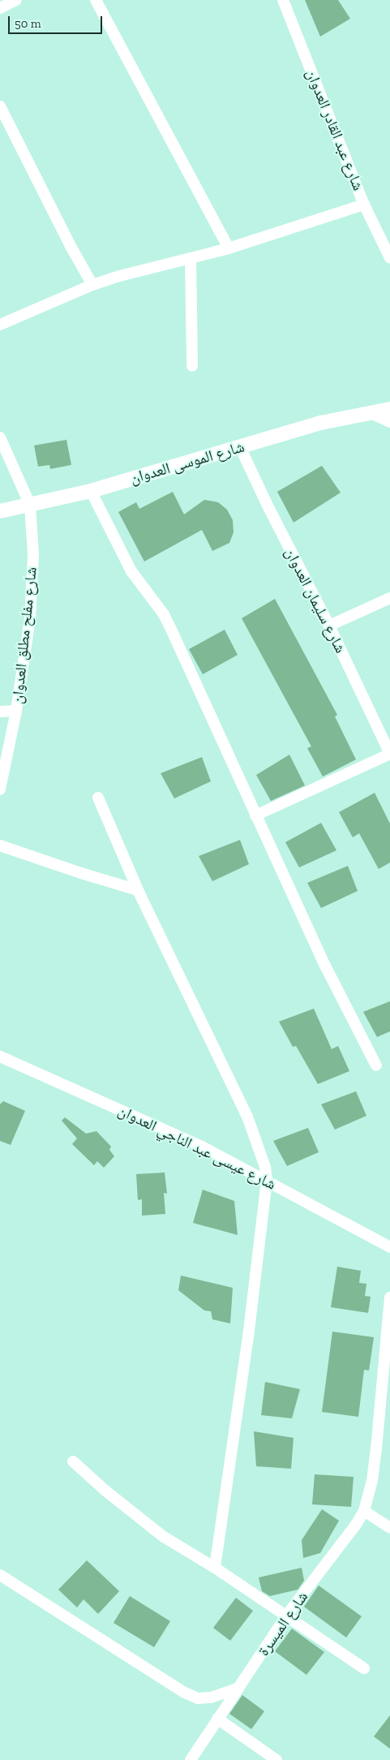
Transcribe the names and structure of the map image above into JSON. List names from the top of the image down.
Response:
{
  "streets": {
    "street": [
      "شارع عبد القادر العدوان",
      "شارع الموسى العدوان",
      "شارع سليمان العدوان",
      "شارع مفلح مطلق العدوان",
      "شارع عيسى عبد الناجي العدوان",
      "شارع الميسرة"
    ]
  },
  "crossings": [
    ["شارع الموسى العدوان", "شارع سليمان العدوان"],
    ["شارع الموسى العدوان", "شارع مفلح مطلق العدوان"]
  ],
  "scale_bar": "50 m"
}
